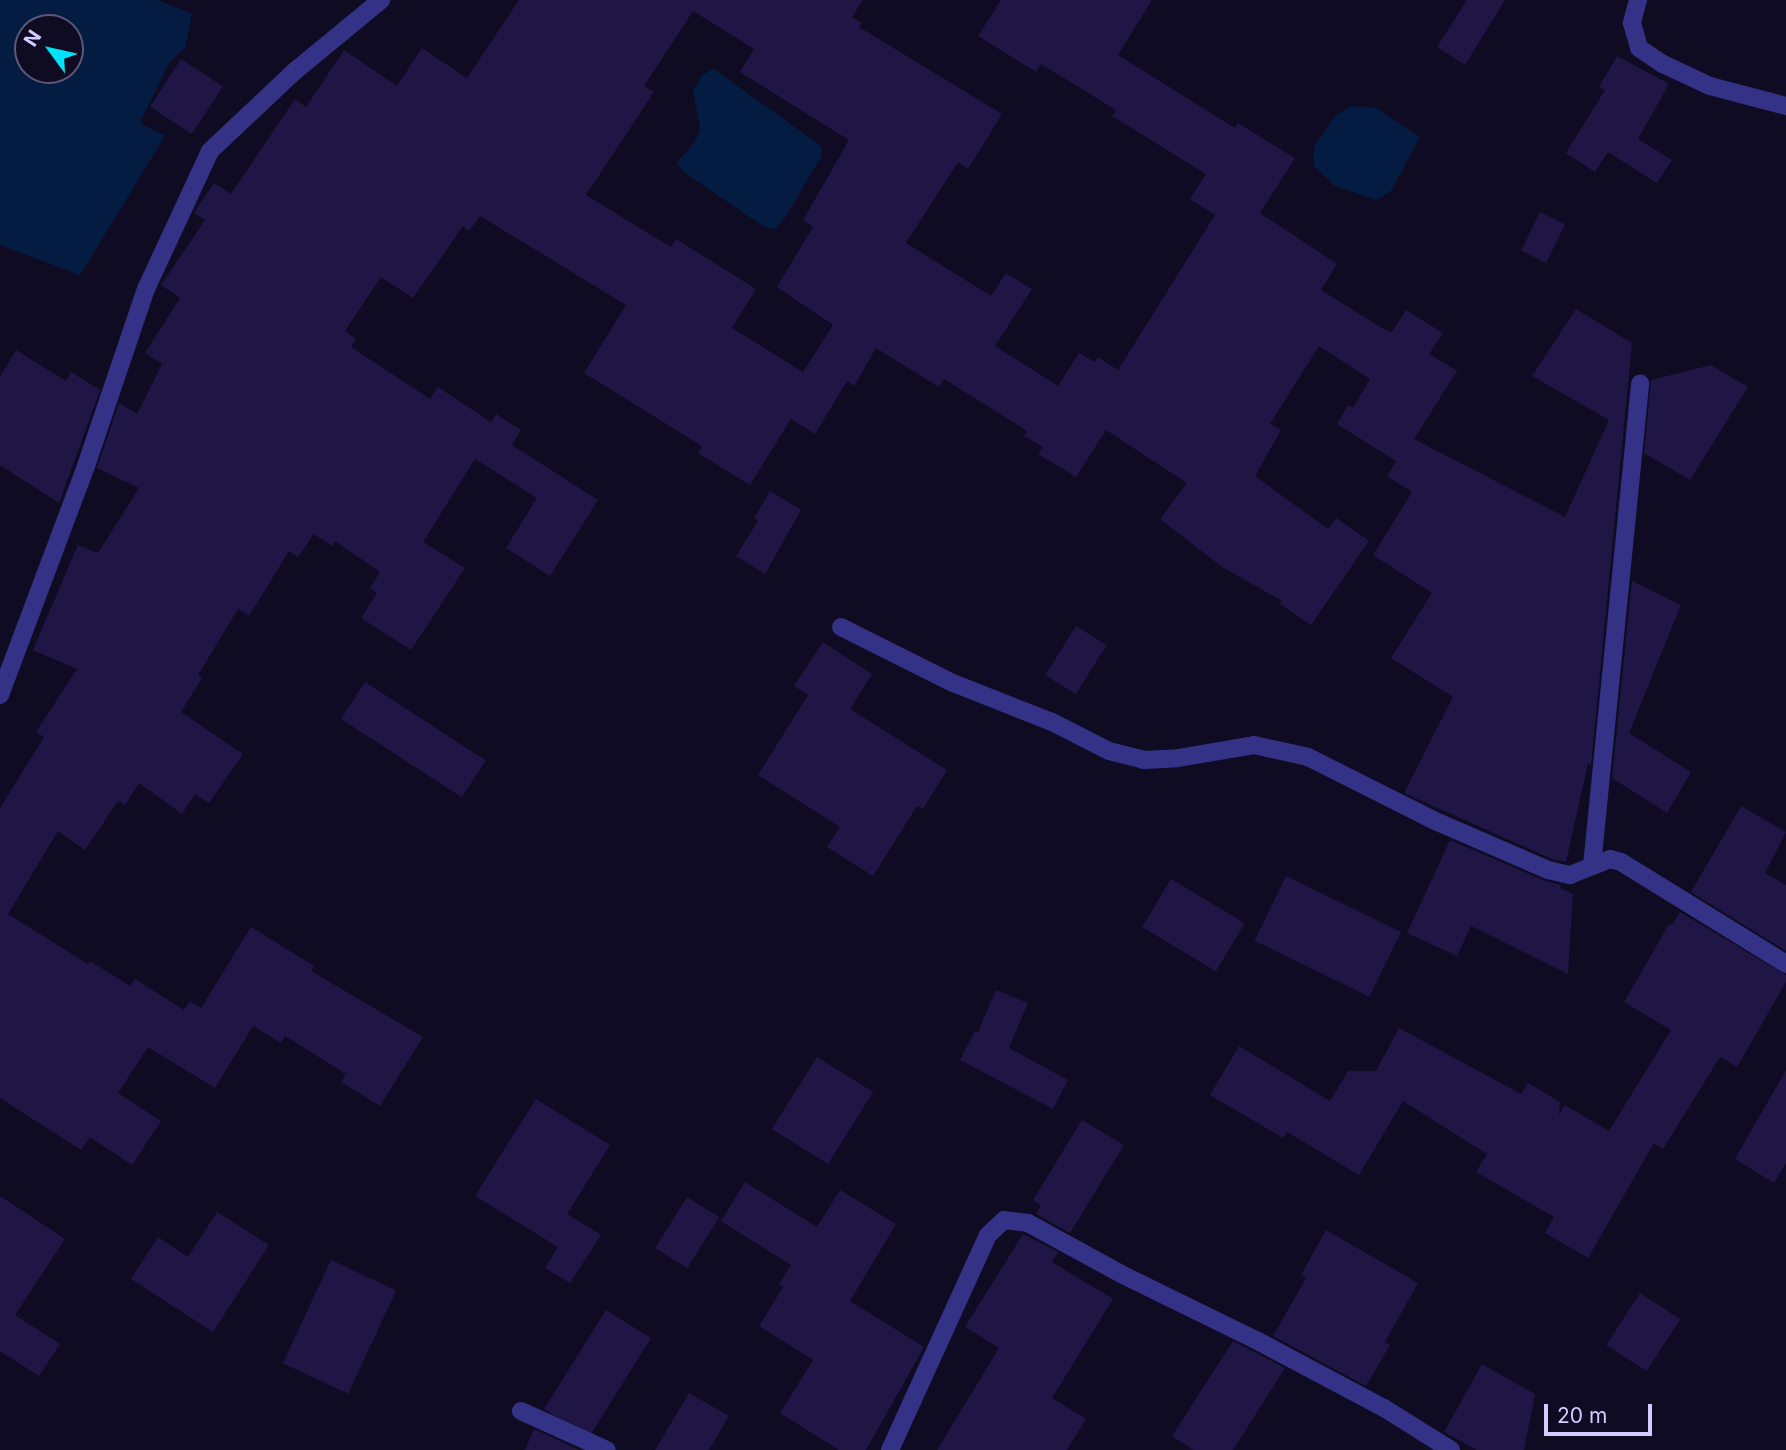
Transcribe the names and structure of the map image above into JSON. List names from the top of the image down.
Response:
{
  "scale_bar": "20 m",
  "north": "top left"
}
